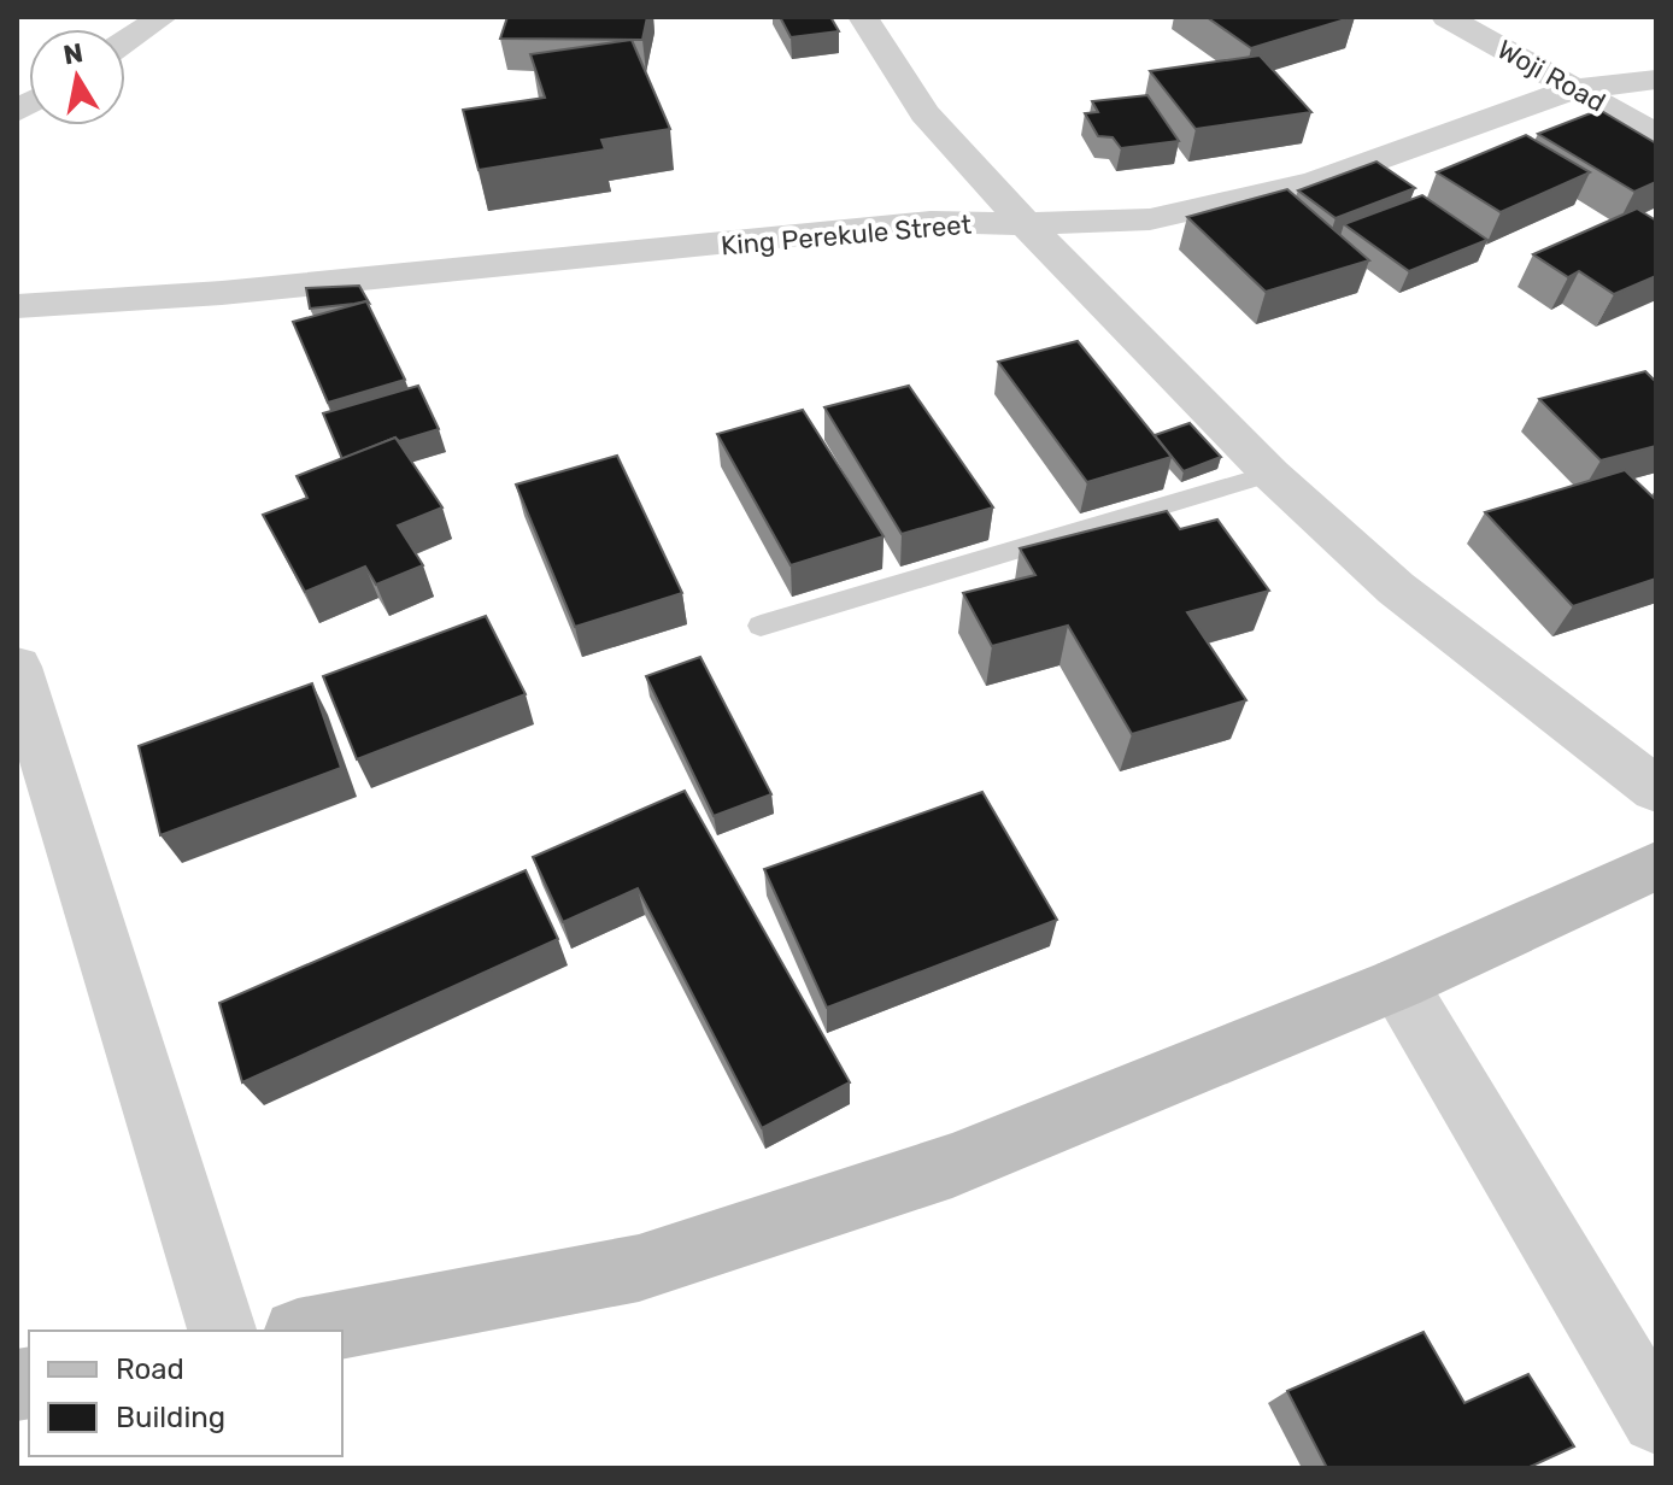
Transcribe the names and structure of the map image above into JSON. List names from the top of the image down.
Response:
{
  "streets": {
    "street": ["Woji Road", "King Perekule Street"]
  },
  "crossings": [
    ["Woji Road", "King Perekule Street"]
  ],
  "legend": ["Road", "Building"],
  "north": "top"
}
